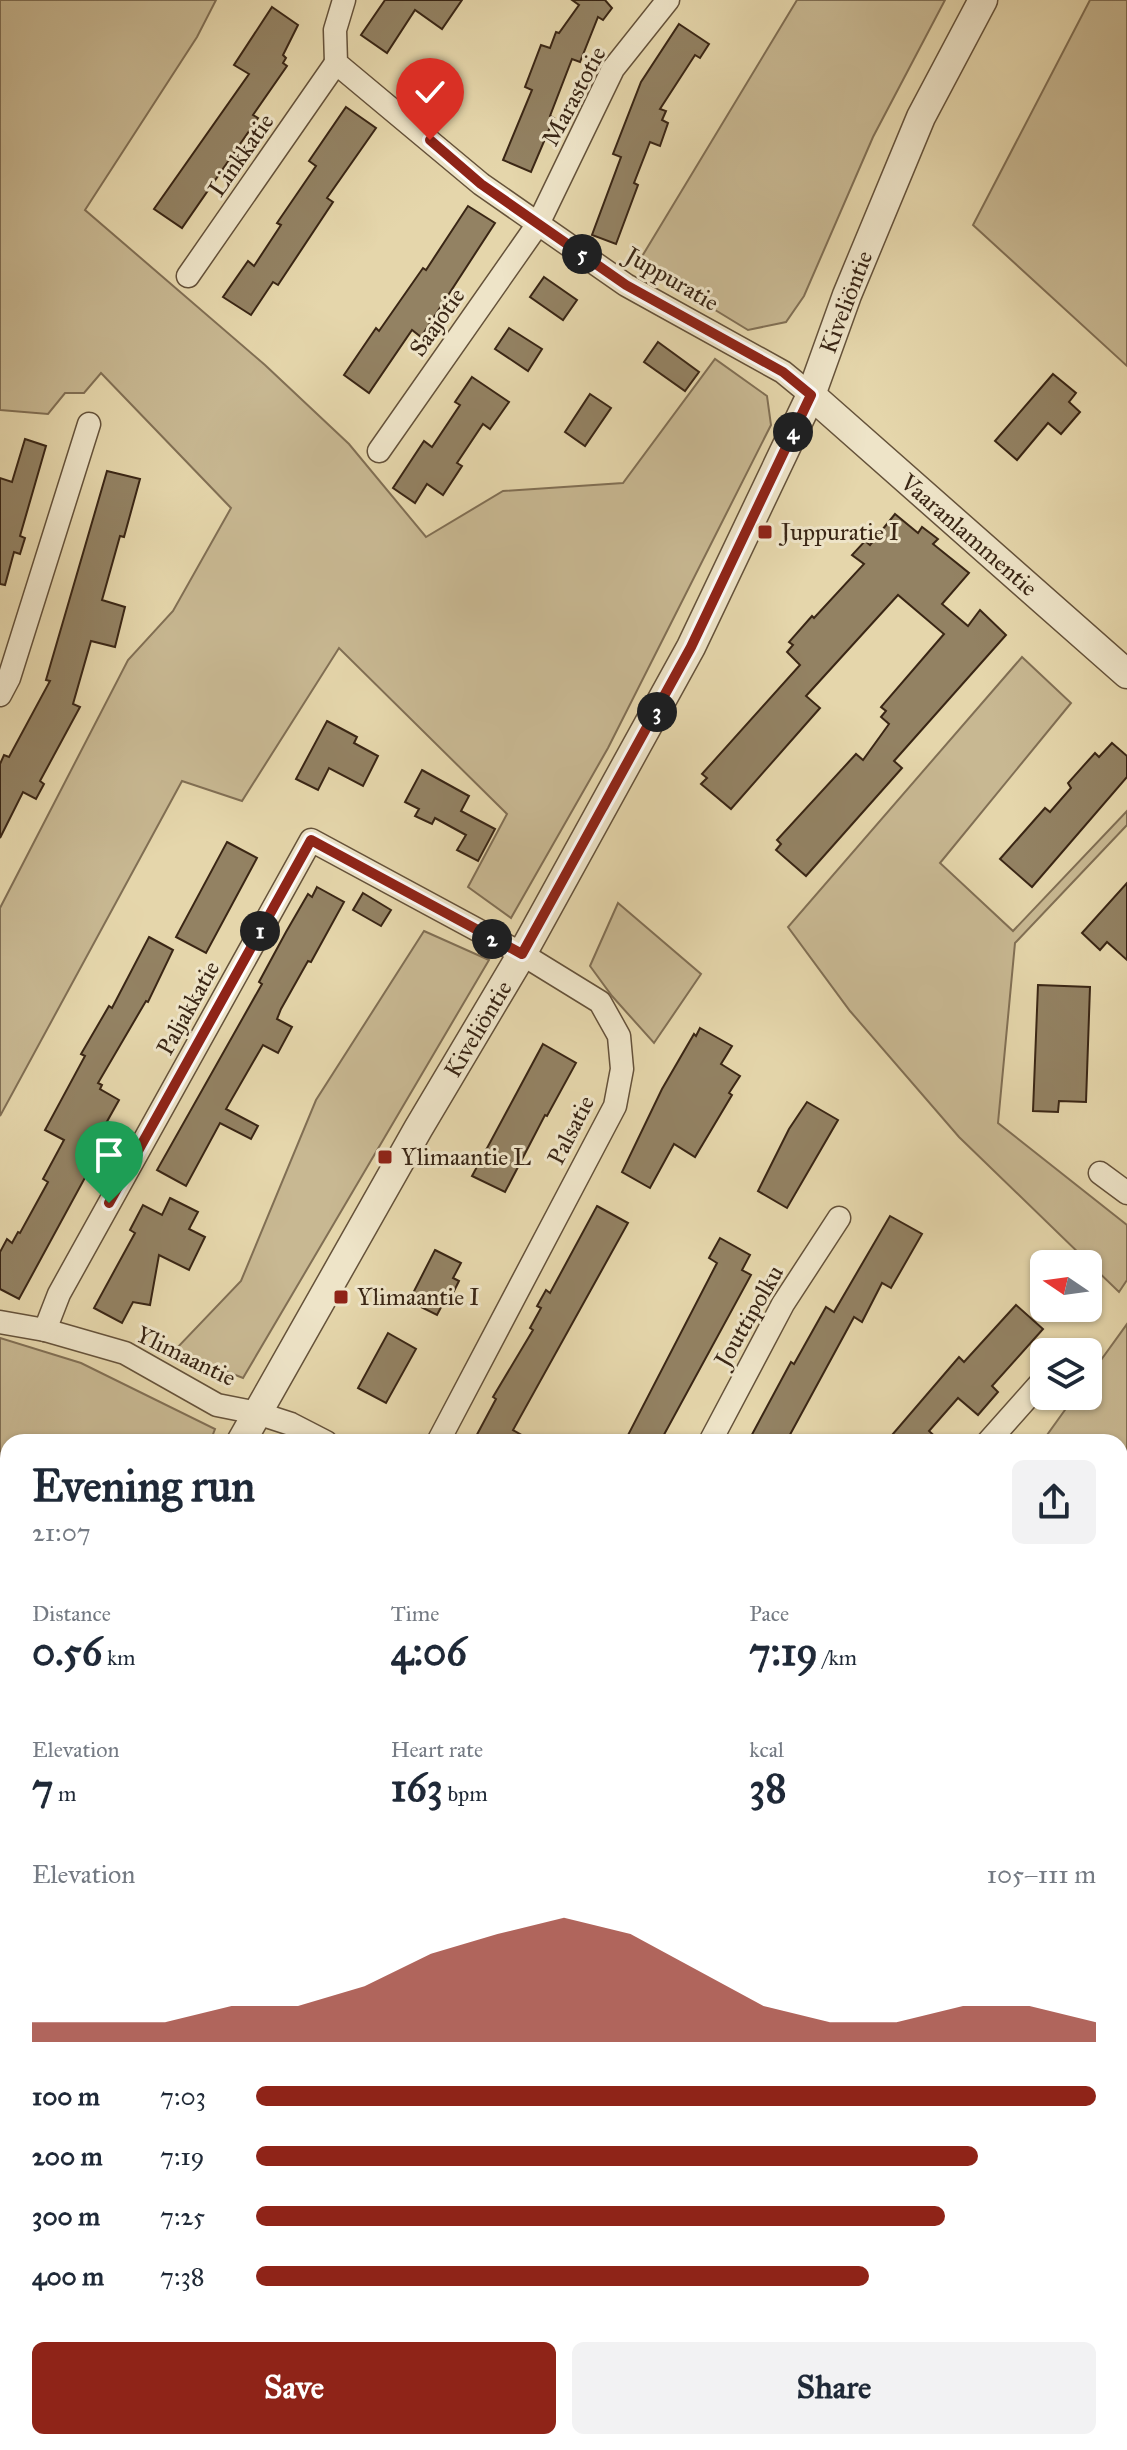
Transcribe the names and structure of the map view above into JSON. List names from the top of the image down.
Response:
{
  "streets": {
    "street": [
      "Marastotie",
      "Linkkatie",
      "Juppuratie",
      "Kiveliöntie",
      "Saajotie",
      "Vaaranlammentie",
      "Paljakkatie",
      "Palsatie",
      "Jouttipolku",
      "Ylimaantie"
    ]
  },
  "crossings": [
    ["Marastotie", "Juppuratie"],
    ["Marastotie", "Saajotie"],
    ["Linkkatie", "Juppuratie"],
    ["Juppuratie", "Kiveliöntie"],
    ["Juppuratie", "Saajotie"],
    ["Juppuratie", "Vaaranlammentie"],
    ["Kiveliöntie", "Vaaranlammentie"],
    ["Kiveliöntie", "Paljakkatie"],
    ["Kiveliöntie", "Palsatie"],
    ["Kiveliöntie", "Ylimaantie"],
    ["Paljakkatie", "Palsatie"],
    ["Paljakkatie", "Ylimaantie"]
  ],
  "places": {
    "transit": ["Juppuratie I", "Ylimaantie L", "Ylimaantie I"]
  },
  "north": "left",
  "page": {
    "pins": [
      "5",
      "4",
      "3",
      "1",
      "2"
    ],
    "heading": ["Evening run", "21:07"],
    "stats": [
      ["Distance", "0.56 km"],
      ["Time", "4:06"],
      ["Pace", "7:19 /km"],
      ["Elevation", "7 m"],
      ["Heart rate", "163 bpm"],
      ["kcal", "38"]
    ],
    "chart": ["Elevation", "105–111 m"],
    "list": [
      {
        "name": "100 m",
        "note": "7:03"
      },
      {
        "name": "200 m",
        "note": "7:19"
      },
      {
        "name": "300 m",
        "note": "7:25"
      },
      {
        "name": "400 m",
        "note": "7:38"
      }
    ],
    "buttons": ["Save", "Share"]
  }
}
